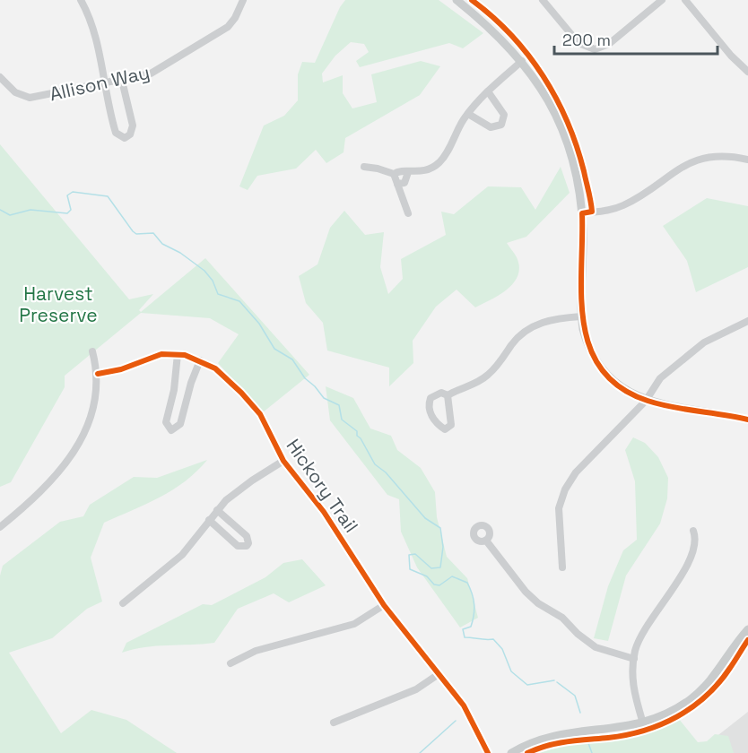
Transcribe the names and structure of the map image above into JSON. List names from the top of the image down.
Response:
{
  "streets": {
    "street": ["Allison Way", "Hickory Trail"]
  },
  "parks": ["Harvest Preserve"],
  "scale_bar": "200 m"
}
